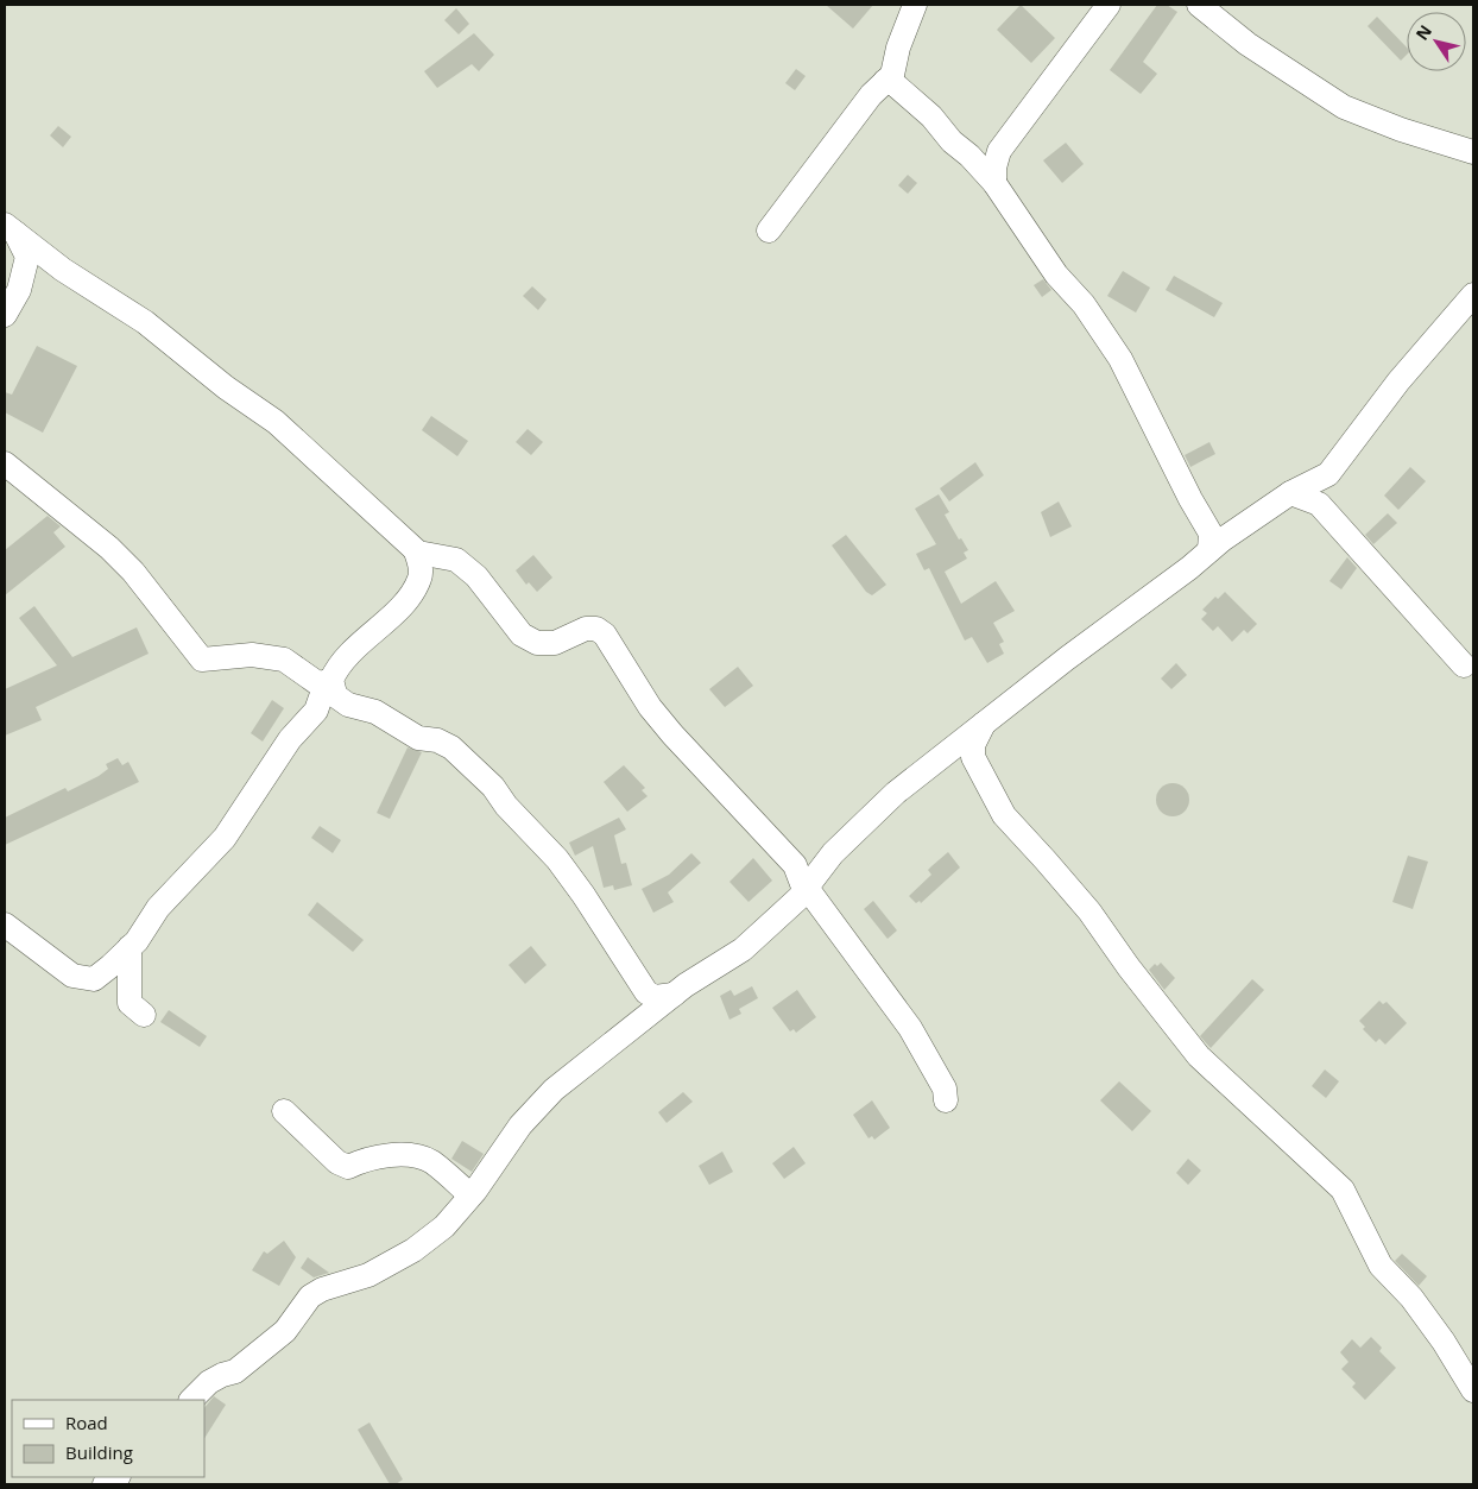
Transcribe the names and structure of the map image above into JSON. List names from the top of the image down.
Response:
{
  "legend": ["Road", "Building"],
  "north": "top left"
}
